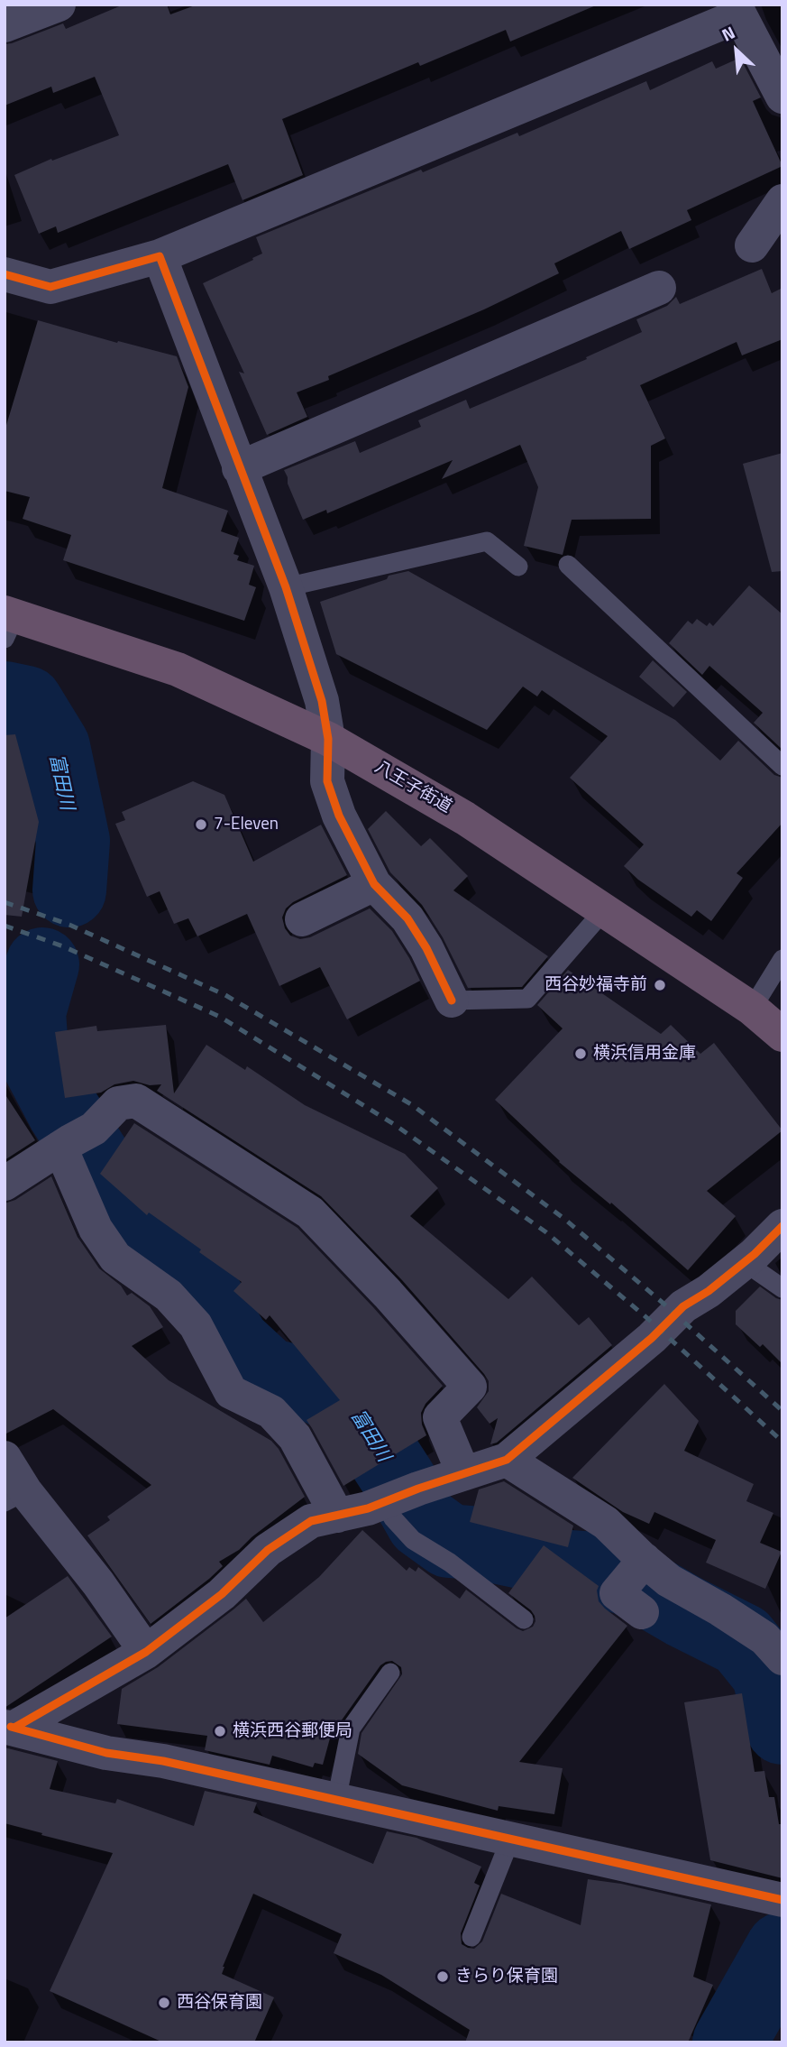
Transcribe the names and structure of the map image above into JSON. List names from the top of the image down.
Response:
{
  "streets": {
    "highway": ["八王子街道"]
  },
  "water": ["富田川"],
  "places": [
    "7-Eleven",
    "西谷妙福寺前",
    "横浜信用金庫",
    "横浜西谷郵便局",
    "きらり保育園",
    "西谷保育園"
  ],
  "north": "top left"
}
